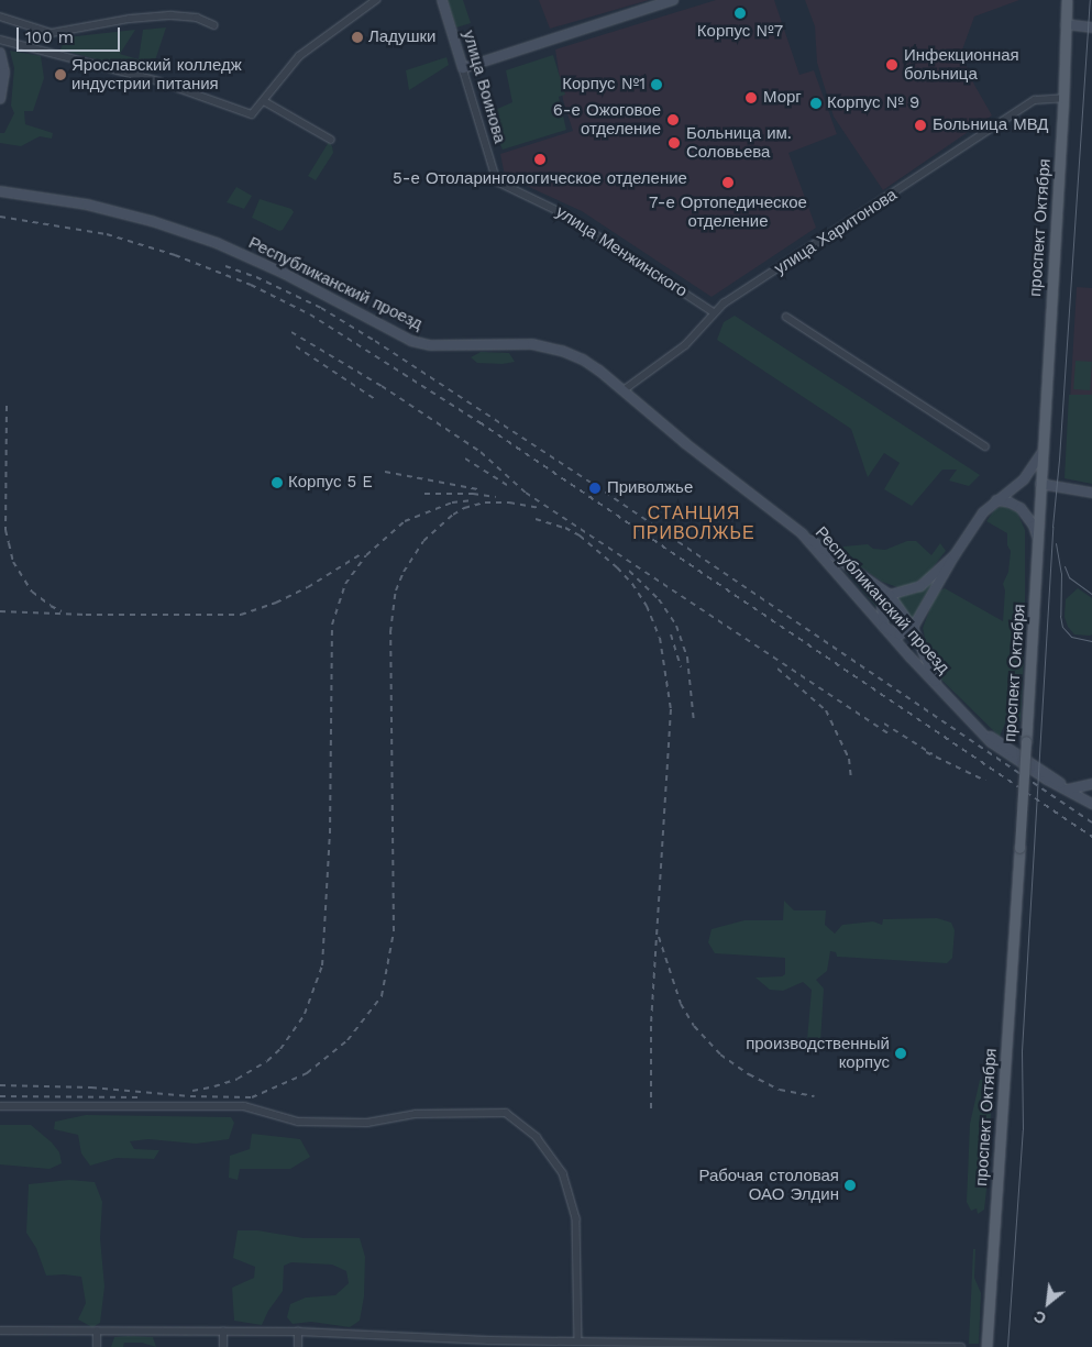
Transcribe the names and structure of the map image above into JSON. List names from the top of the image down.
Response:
{
  "streets": {
    "main road": ["улица Воинова", "проспект Октября", "Республиканский проезд"],
    "street": ["улица Харитонова", "улица Менжинского"]
  },
  "crossings": [
    ["улица Воинова", "улица Менжинского"],
    ["проспект Октября", "улица Харитонова"],
    ["улица Харитонова", "улица Менжинского"],
    ["улица Харитонова", "Республиканский проезд"]
  ],
  "districts": ["СТАНЦИЯ ПРИВОЛЖЬЕ"],
  "places": [
    "Корпус №7",
    "Ладушки",
    "Инфекционная больница",
    "Ярославский колледж индустрии питания",
    "Корпус №1",
    "Морг",
    "Корпус № 9",
    "6-е Ожоговое отделение",
    "Больница МВД",
    "Больница им. Соловьева",
    "5-е Отоларингологическое отделение",
    "7-е Ортопедическое отделение",
    "Корпус 5 E",
    "Приволжье",
    "производственный корпус",
    "Рабочая столовая ОАО Элдин"
  ],
  "scale_bar": "100 m",
  "north": "bottom left"
}
